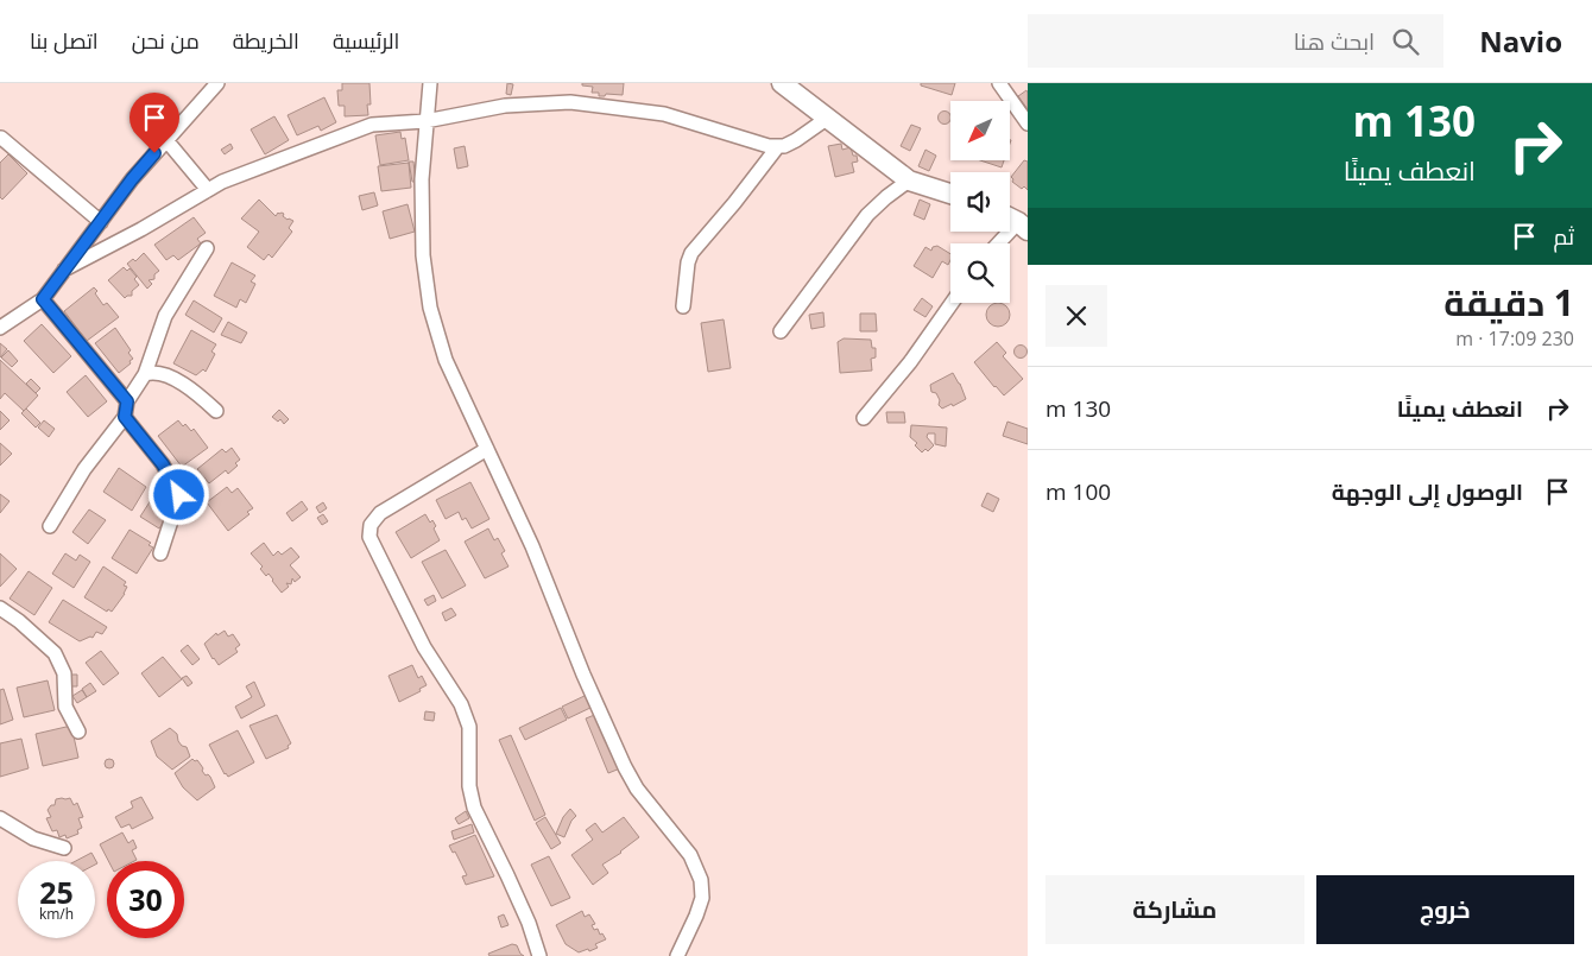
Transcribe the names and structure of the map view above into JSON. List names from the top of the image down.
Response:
{
  "north": "bottom left",
  "page": {
    "header": "Navio",
    "search": "ابحث هنا",
    "nav": [
      "الرئيسية",
      "الخريطة",
      "من نحن",
      "اتصل بنا"
    ],
    "turn": ["130 m", "انعطف يمينًا"],
    "then": "ثم",
    "heading": ["1 دقيقة", "230 m · 17:09"],
    "list": [
      {
        "name": "انعطف يمينًا",
        "value": "130 m"
      },
      {
        "name": "الوصول إلى الوجهة",
        "value": "100 m"
      }
    ],
    "speed": "25 km/h",
    "limit": "30",
    "buttons": ["خروج", "مشاركة"]
  }
}
